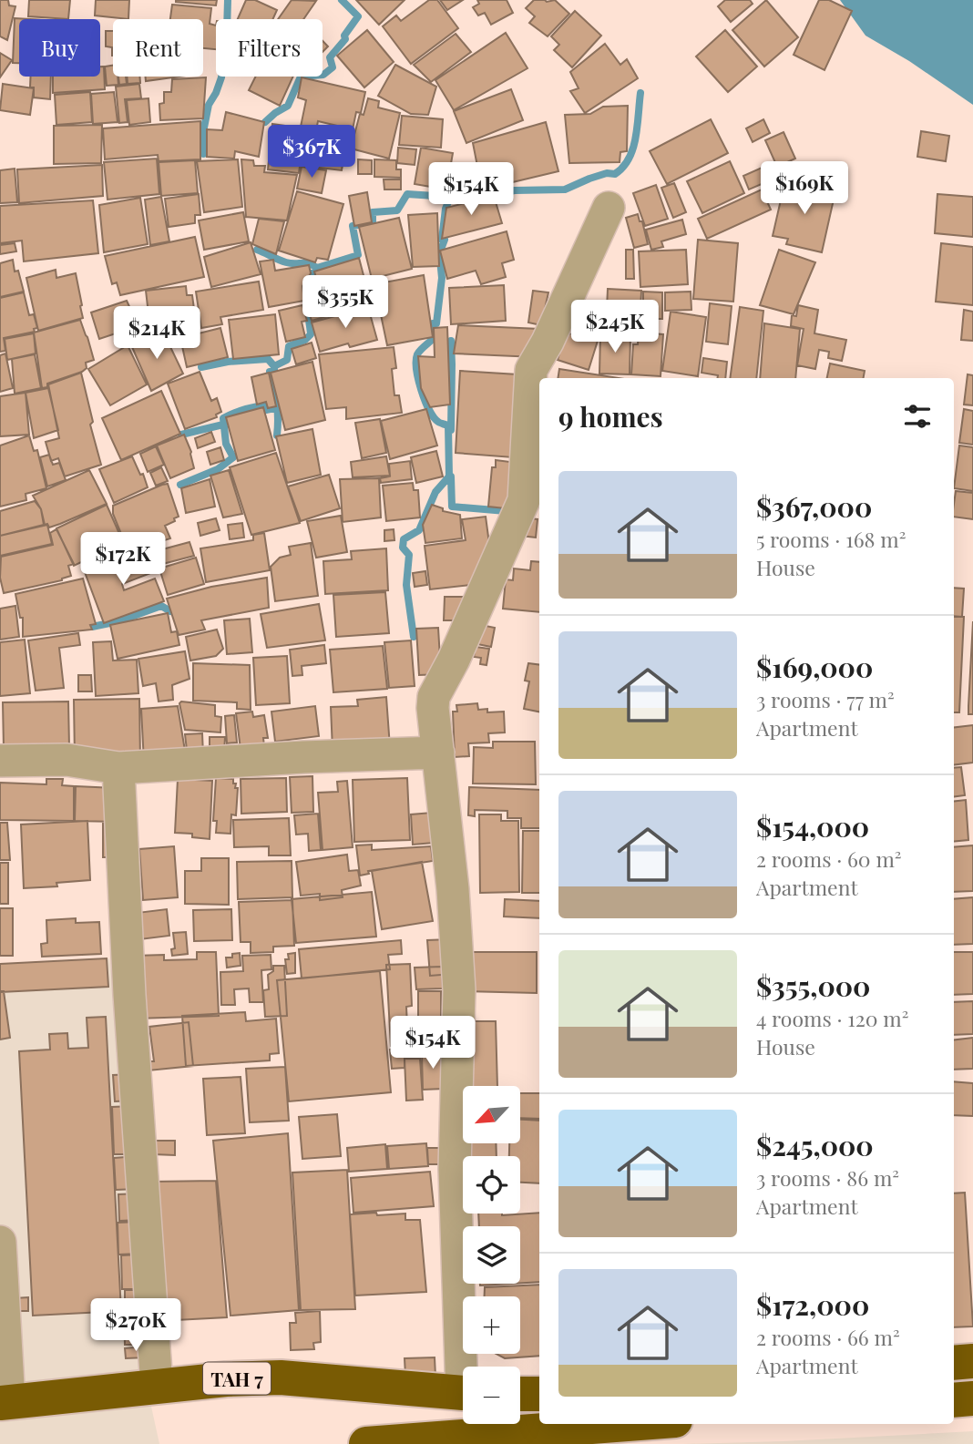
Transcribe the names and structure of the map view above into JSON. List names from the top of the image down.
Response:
{
  "streets": {
    "highway": ["TAH 7"]
  },
  "north": "bottom left",
  "page": {
    "chip": ["Buy", "Rent", "Filters"],
    "price": [
      "$367K",
      "$169K",
      "$154K",
      "$355K",
      "$245K",
      "$214K",
      "$172K",
      "$154K",
      "$270K"
    ],
    "heading": "9 homes",
    "list": [
      {
        "name": "$367,000",
        "note": "5 rooms · 168 m² · House"
      },
      {
        "name": "$169,000",
        "note": "3 rooms · 77 m² · Apartment"
      },
      {
        "name": "$154,000",
        "note": "2 rooms · 60 m² · Apartment"
      },
      {
        "name": "$355,000",
        "note": "4 rooms · 120 m² · House"
      },
      {
        "name": "$245,000",
        "note": "3 rooms · 86 m² · Apartment"
      },
      {
        "name": "$172,000",
        "note": "2 rooms · 66 m² · Apartment"
      }
    ],
    "map_buttons": ["+", "−"]
  }
}
